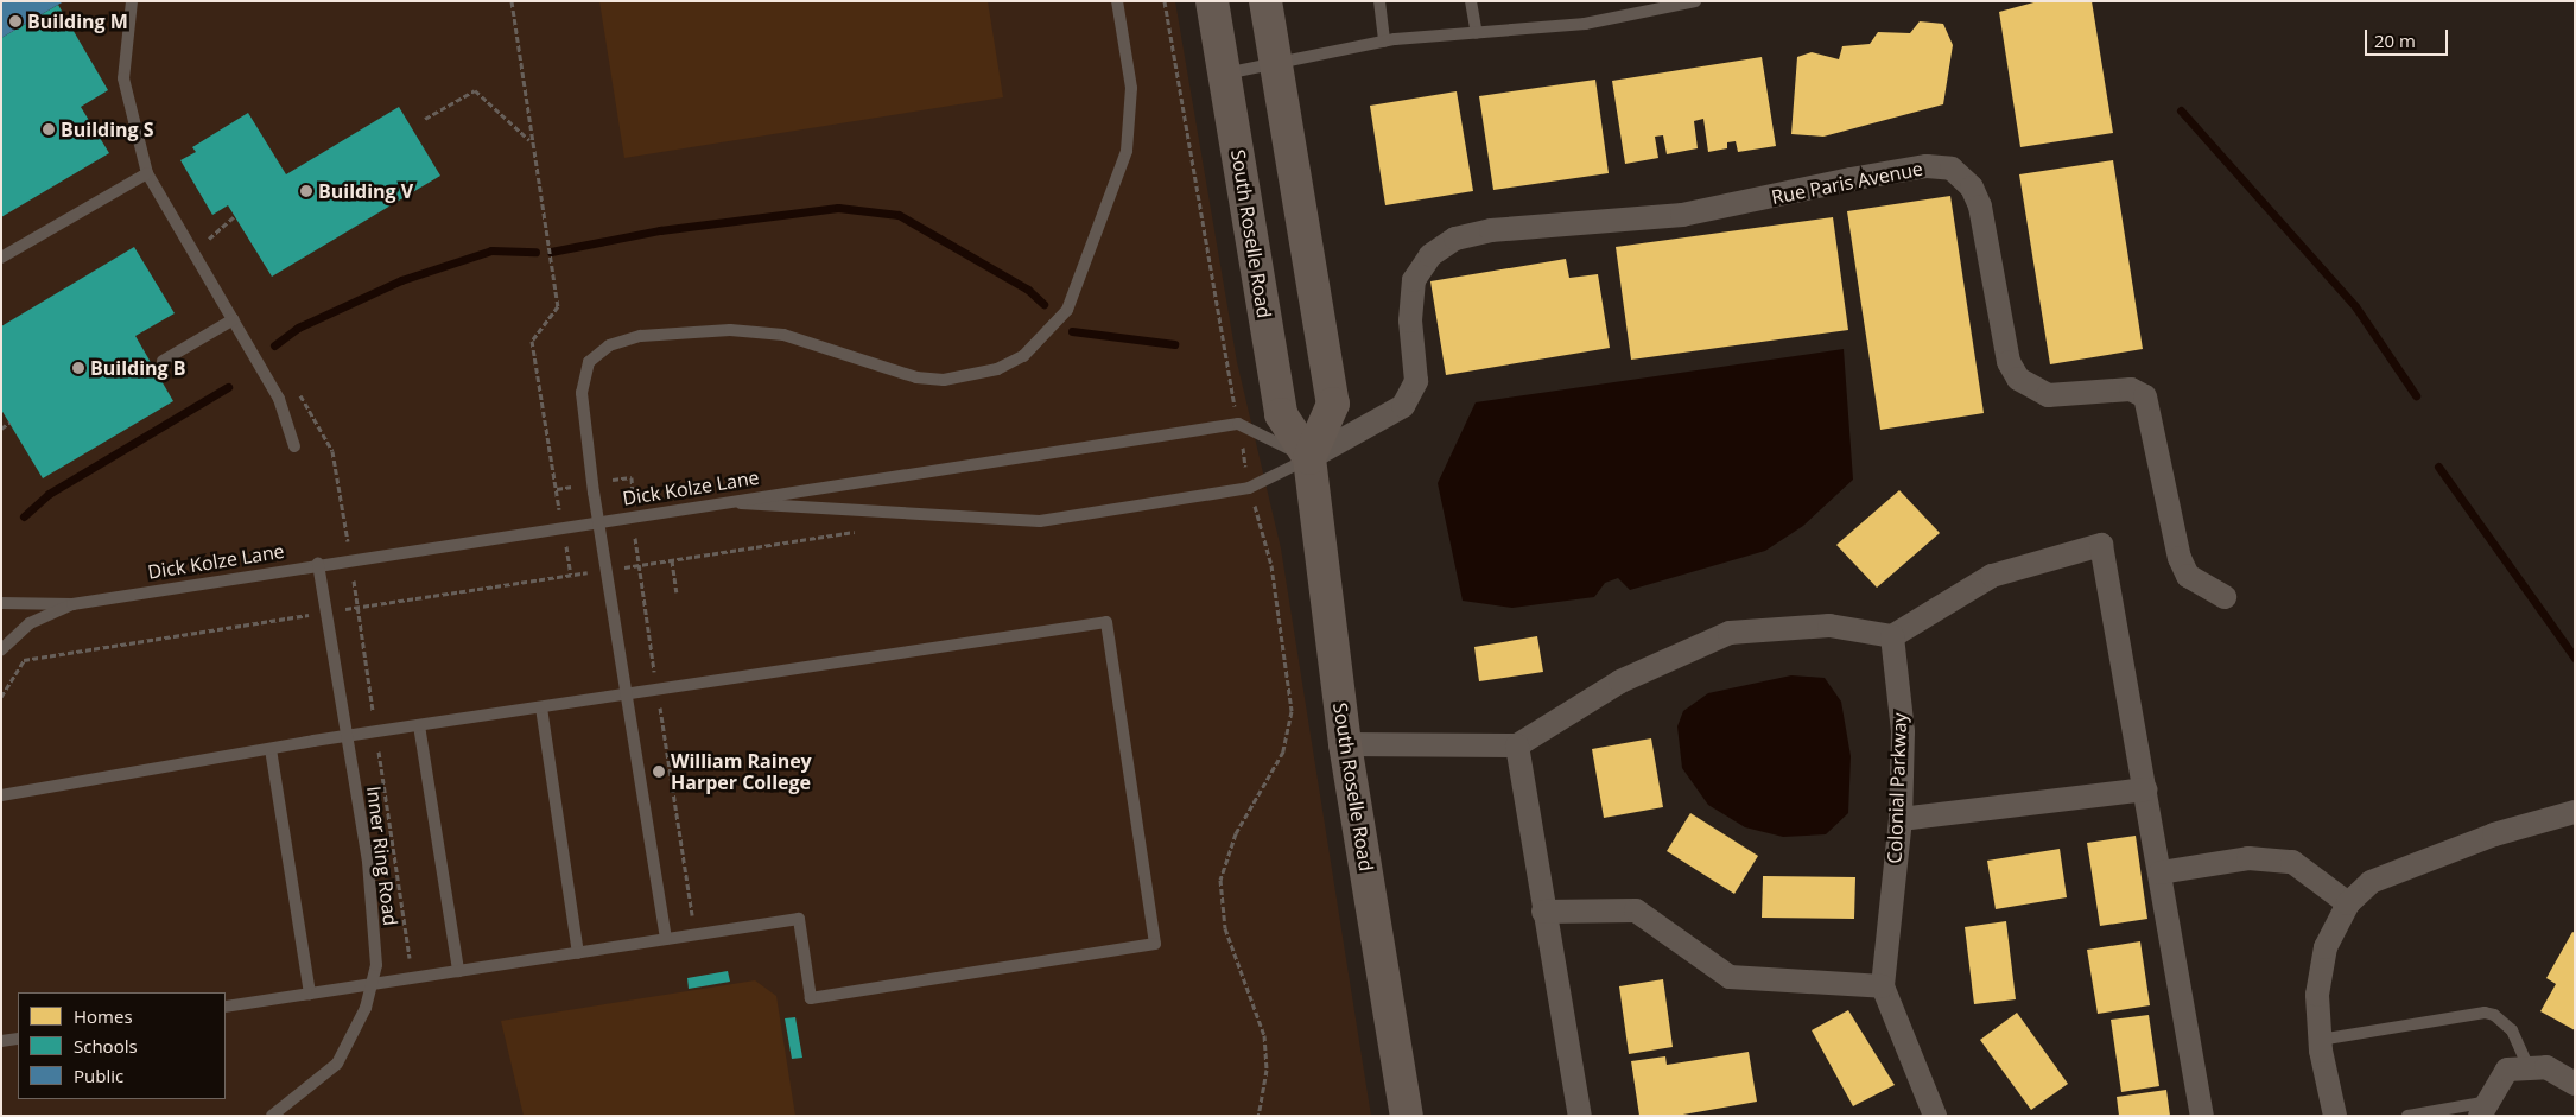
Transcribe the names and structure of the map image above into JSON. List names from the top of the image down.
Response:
{
  "streets": {
    "main road": ["South Roselle Road"],
    "street": ["Rue Paris Avenue", "Colonial Parkway"],
    "lane": ["Dick Kolze Lane", "Inner Ring Road"]
  },
  "crossings": [
    ["Rue Paris Avenue", "South Roselle Road"],
    ["Dick Kolze Lane", "Inner Ring Road"]
  ],
  "places": [
    "Building M",
    "Building S",
    "Building V",
    "Building B",
    "William Rainey Harper College"
  ],
  "legend": ["Homes", "Schools", "Public"],
  "scale_bar": "20 m"
}
